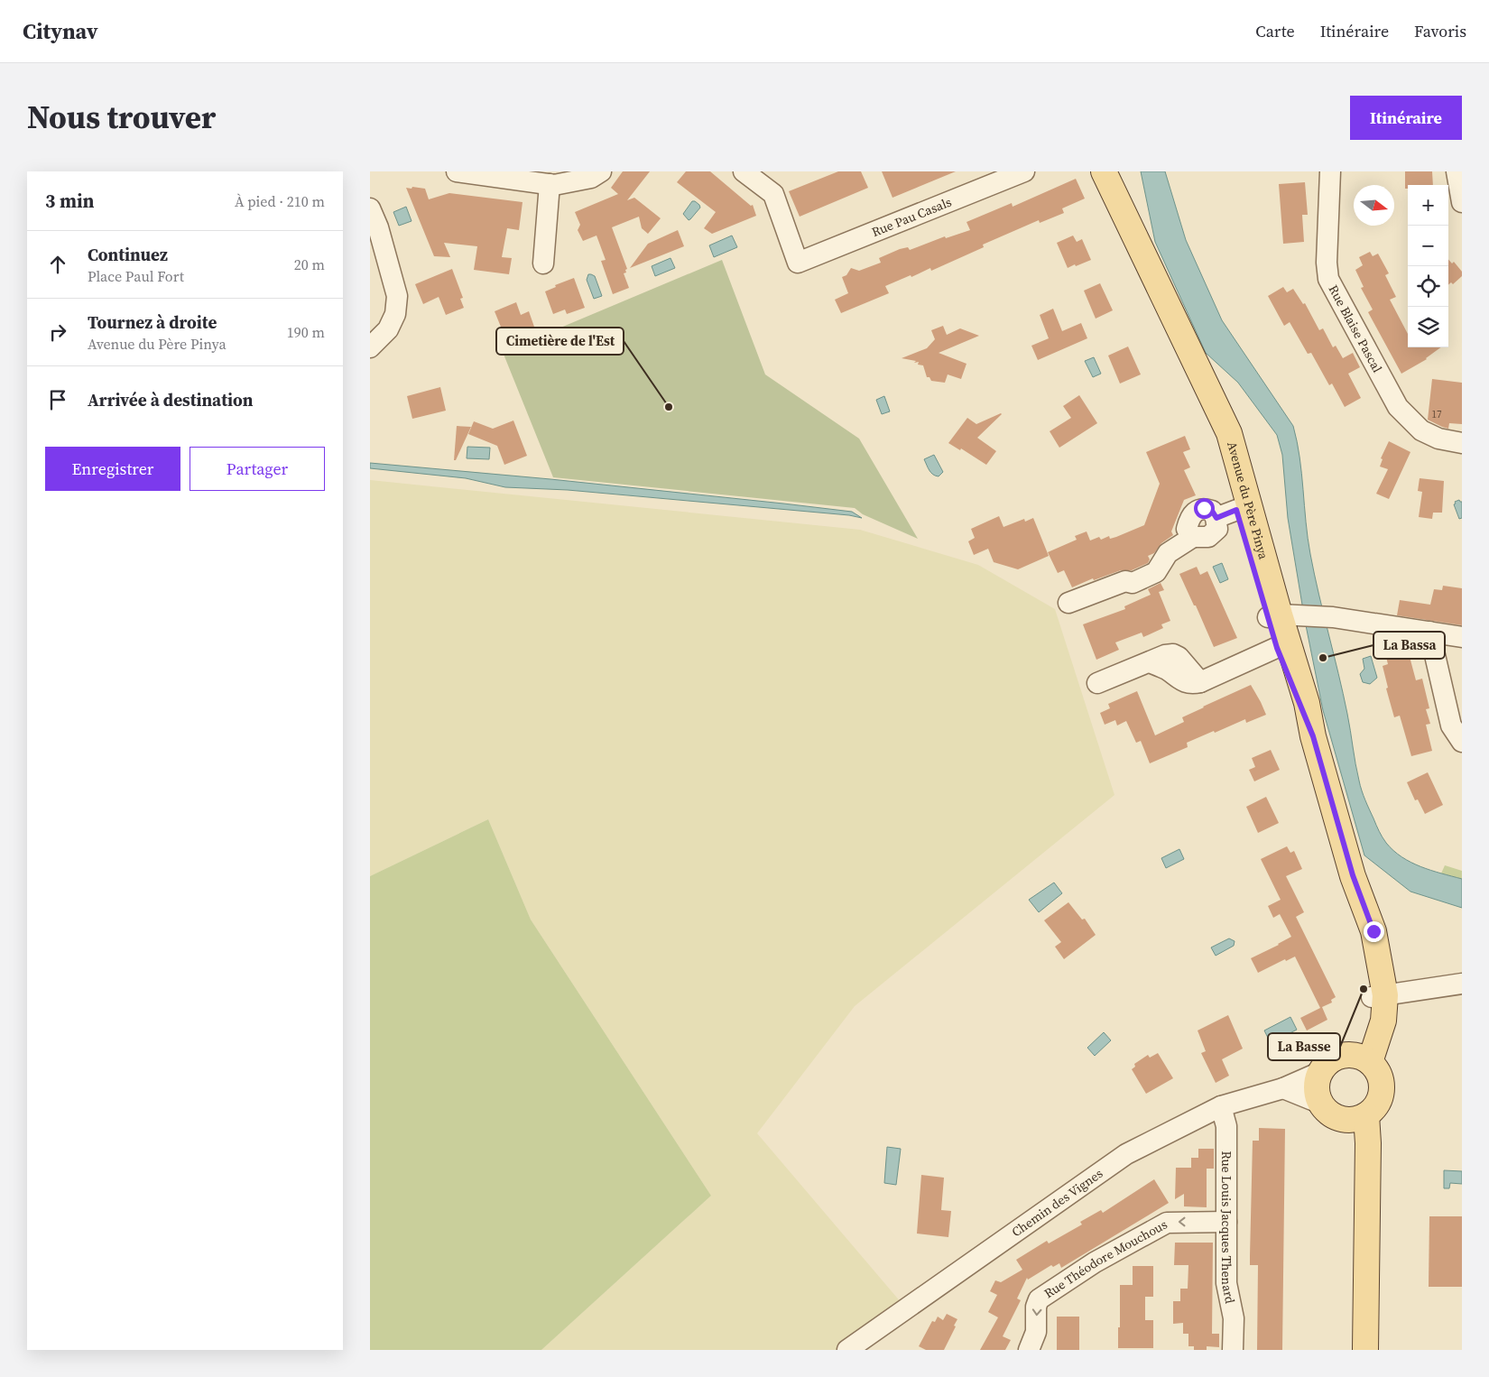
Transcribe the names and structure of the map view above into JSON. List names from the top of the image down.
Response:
{
  "streets": {
    "main road": ["Avenue du Père Pinya"],
    "street": [
      "Rue Pau Casals",
      "Rue Blaise Pascal",
      "Chemin des Vignes",
      "Rue Louis Jacques Thenard",
      "Rue Théodore Mouchous"
    ]
  },
  "crossings": [
    ["Avenue du Père Pinya", "Chemin des Vignes"],
    ["Chemin des Vignes", "Rue Louis Jacques Thenard"],
    ["Rue Louis Jacques Thenard", "Rue Théodore Mouchous"]
  ],
  "one_way": ["Rue Théodore Mouchous"],
  "places": ["Cimetière de l'Est", "La Bassa", "La Basse"],
  "house_numbers": ["17"],
  "north": "right",
  "page": {
    "header": "Citynav",
    "nav": ["Carte", "Itinéraire", "Favoris"],
    "title": "Nous trouver",
    "buttons": [
      "Itinéraire",
      ["Enregistrer", "Partager"]
    ],
    "heading": ["3 min", "À pied · 210 m"],
    "map_buttons": ["+", "−"],
    "list": [
      ["Continuez", "Place Paul Fort", "20 m"],
      ["Tournez à droite", "Avenue du Père Pinya", "190 m"],
      "Arrivée à destination"
    ]
  }
}
